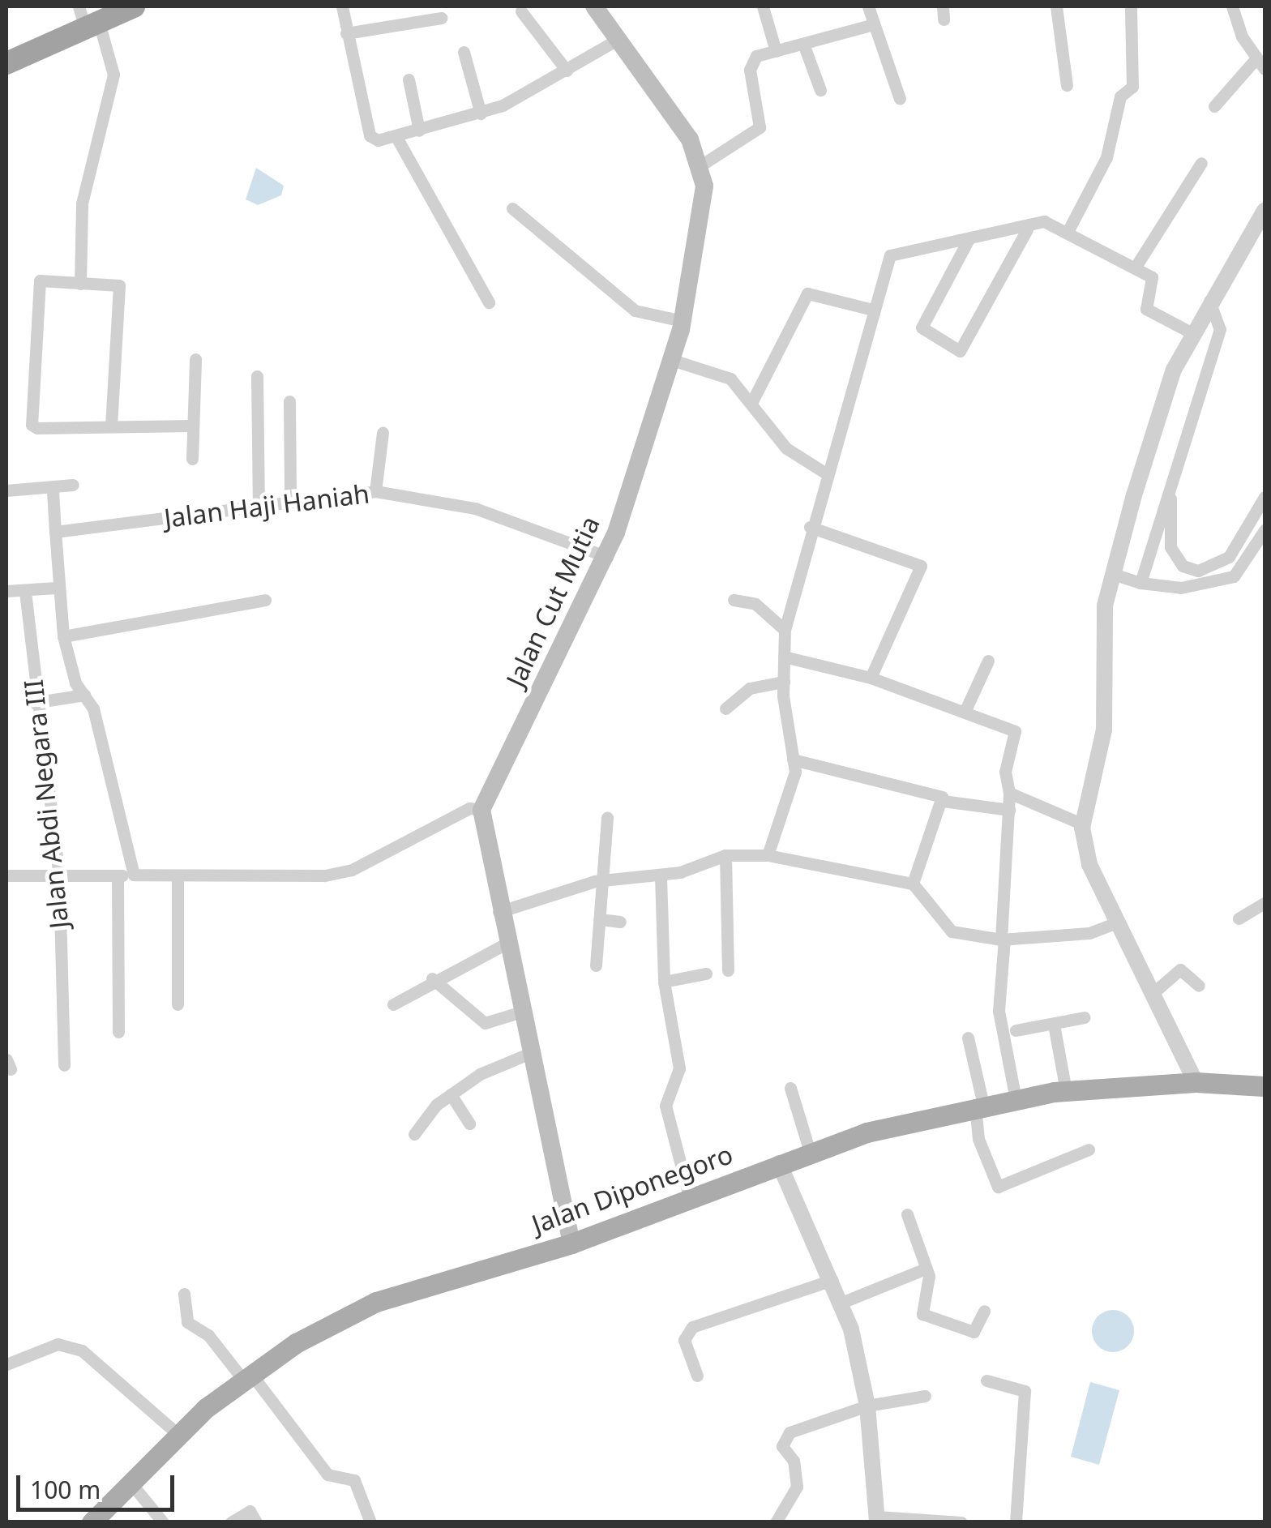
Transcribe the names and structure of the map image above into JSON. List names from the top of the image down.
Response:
{
  "streets": {
    "main road": ["Jalan Cut Mutia", "Jalan Diponegoro"],
    "street": ["Jalan Haji Haniah", "Jalan Abdi Negara III"]
  },
  "crossings": [
    ["Jalan Haji Haniah", "Jalan Cut Mutia"]
  ],
  "scale_bar": "100 m"
}
